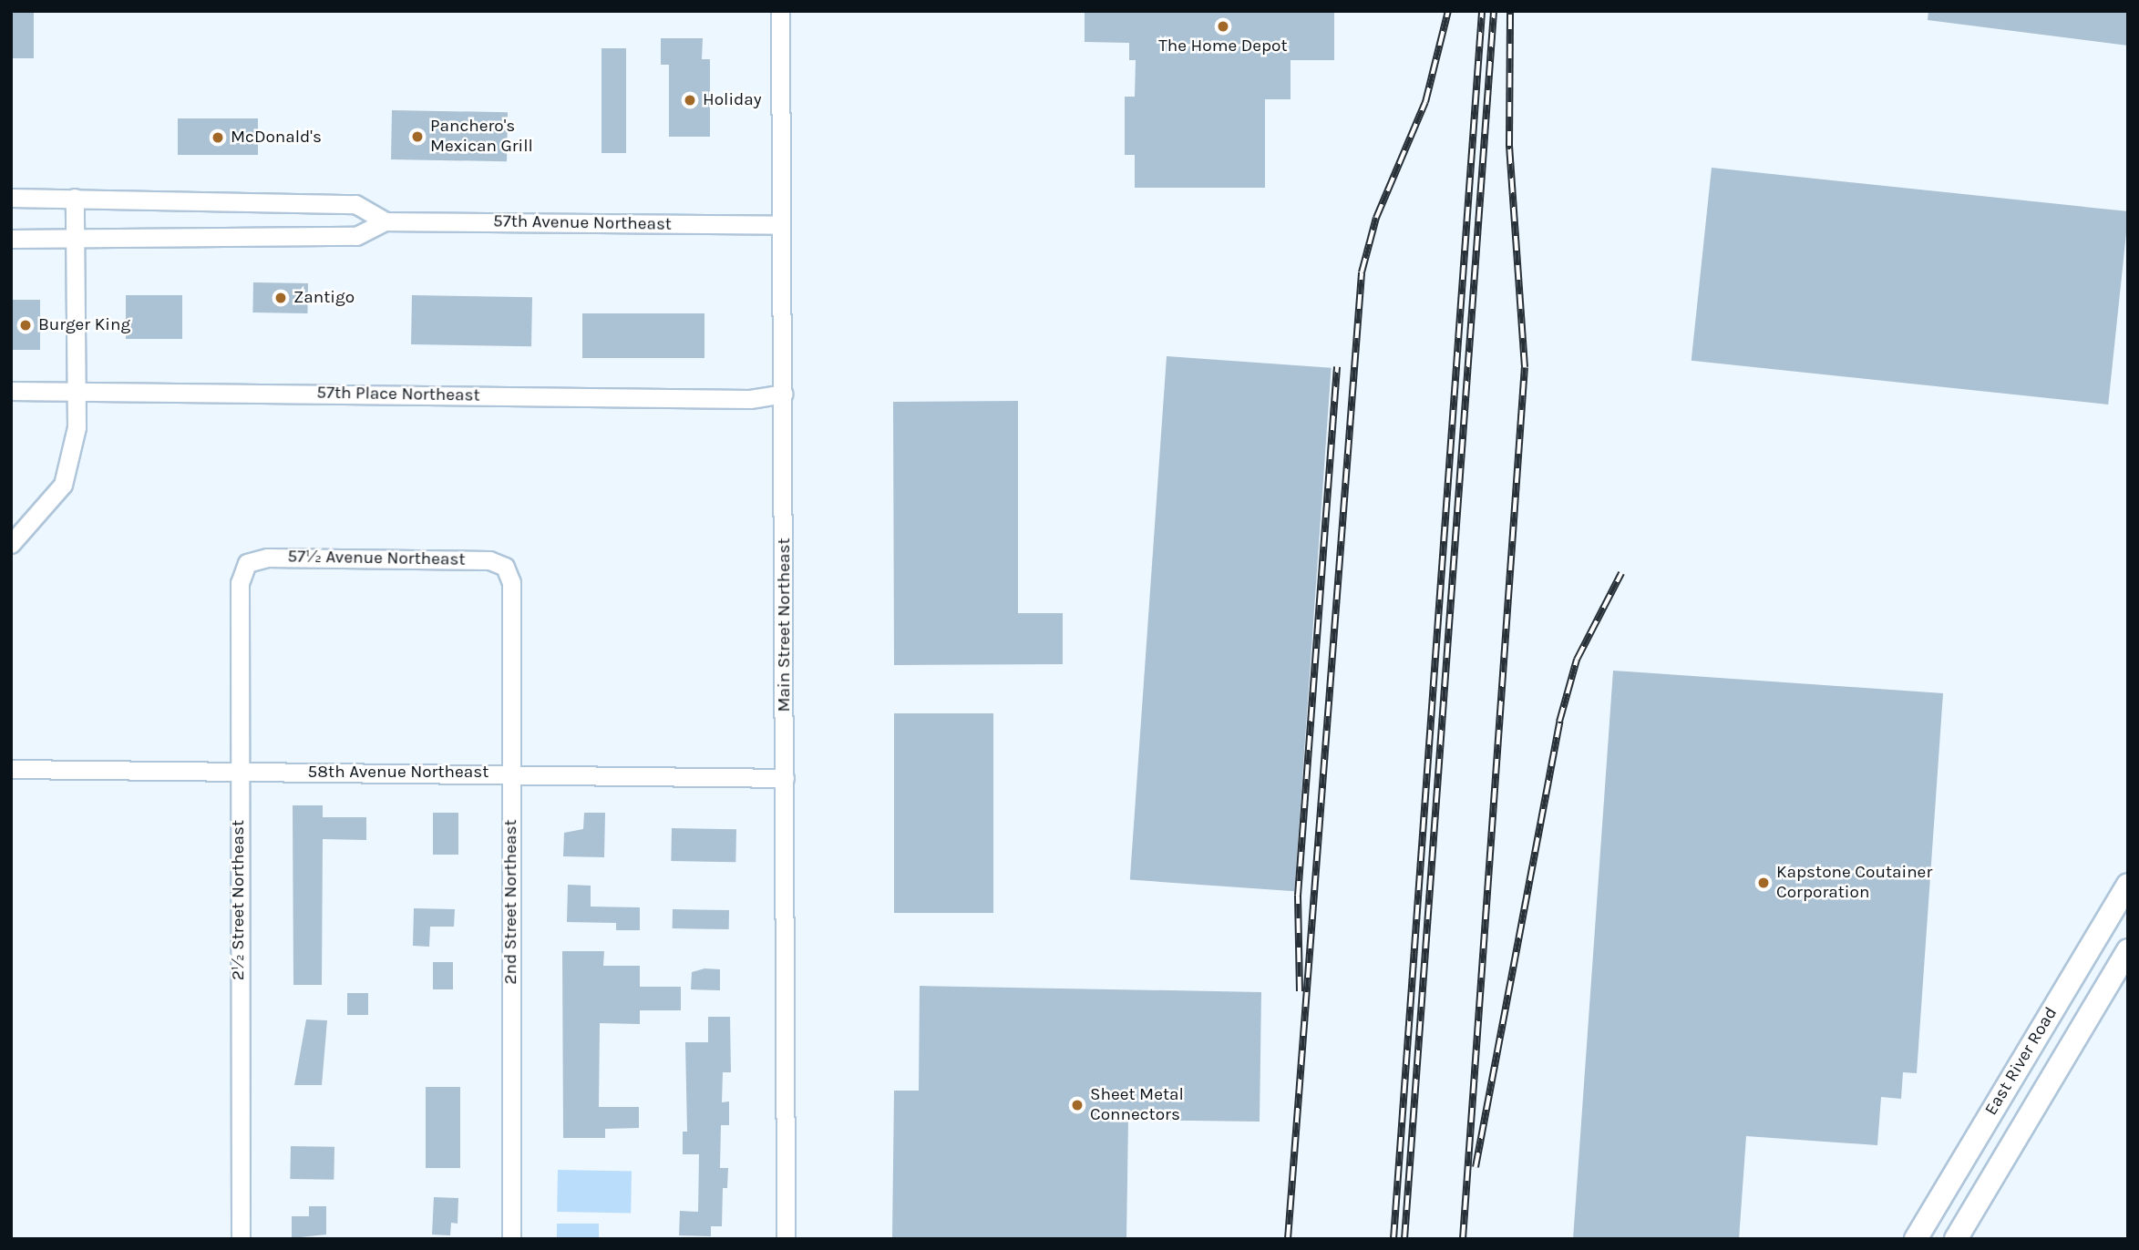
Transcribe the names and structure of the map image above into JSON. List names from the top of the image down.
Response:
{
  "streets": {
    "main road": ["East River Road"],
    "street": [
      "57th Avenue Northeast",
      "57th Place Northeast",
      "57½ Avenue Northeast",
      "Main Street Northeast",
      "58th Avenue Northeast",
      "2½ Street Northeast",
      "2nd Street Northeast"
    ]
  },
  "crossings": [
    ["57th Avenue Northeast", "Main Street Northeast"],
    ["57th Place Northeast", "Main Street Northeast"],
    ["57½ Avenue Northeast", "2½ Street Northeast"],
    ["57½ Avenue Northeast", "2nd Street Northeast"],
    ["Main Street Northeast", "58th Avenue Northeast"],
    ["58th Avenue Northeast", "2½ Street Northeast"],
    ["58th Avenue Northeast", "2nd Street Northeast"]
  ],
  "places": [
    "The Home Depot",
    "Holiday",
    "Panchero's Mexican Grill",
    "McDonald's",
    "Zantigo",
    "Burger King",
    "Kapstone Coutainer Corporation",
    "Sheet Metal Connectors"
  ]
}
